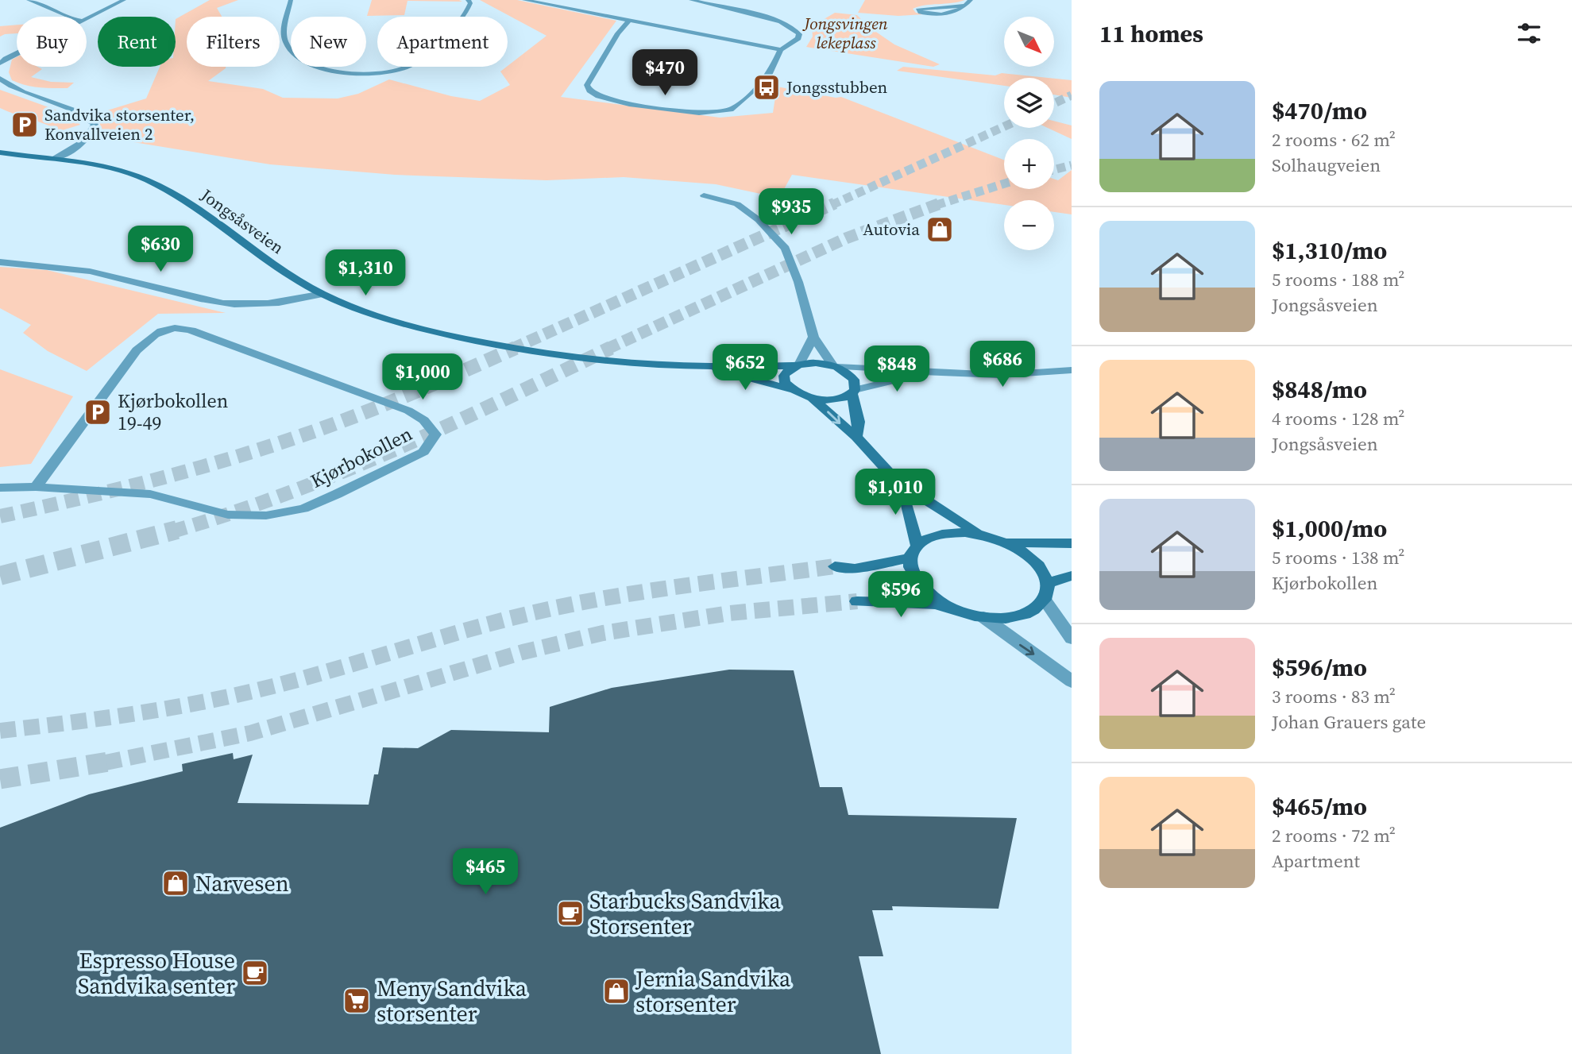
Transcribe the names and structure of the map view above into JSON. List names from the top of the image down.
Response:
{
  "streets": {
    "street": ["Jongsåsveien", "Kjørbokollen"]
  },
  "parks": ["Jongsvingen lekeplass"],
  "places": {
    "bus stop": ["Jongsstubben"],
    "parking": ["Sandvika storsenter, Konvallveien 2", "Kjørbokollen 19-49"],
    "shop": ["Autovia", "Narvesen", "Jernia Sandvika storsenter"],
    "cafe": ["Starbucks Sandvika Storsenter", "Espresso House Sandvika senter"],
    "supermarket": ["Meny Sandvika storsenter"]
  },
  "north": "bottom right",
  "page": {
    "heading": "11 homes",
    "map_buttons": ["+", "−"],
    "chip": [
      "Buy",
      "Rent",
      "Filters",
      "New",
      "Apartment"
    ],
    "price": [
      "$470",
      "$935",
      "$630",
      "$1,310",
      "$686",
      "$652",
      "$848",
      "$1,000",
      "$1,010",
      "$596",
      "$465"
    ],
    "list": [
      {
        "name": "$470/mo",
        "note": "2 rooms · 62 m² · Solhaugveien"
      },
      {
        "name": "$1,310/mo",
        "note": "5 rooms · 188 m² · Jongsåsveien"
      },
      {
        "name": "$848/mo",
        "note": "4 rooms · 128 m² · Jongsåsveien"
      },
      {
        "name": "$1,000/mo",
        "note": "5 rooms · 138 m² · Kjørbokollen"
      },
      {
        "name": "$596/mo",
        "note": "3 rooms · 83 m² · Johan Grauers gate"
      },
      {
        "name": "$465/mo",
        "note": "2 rooms · 72 m² · Apartment"
      }
    ]
  }
}
